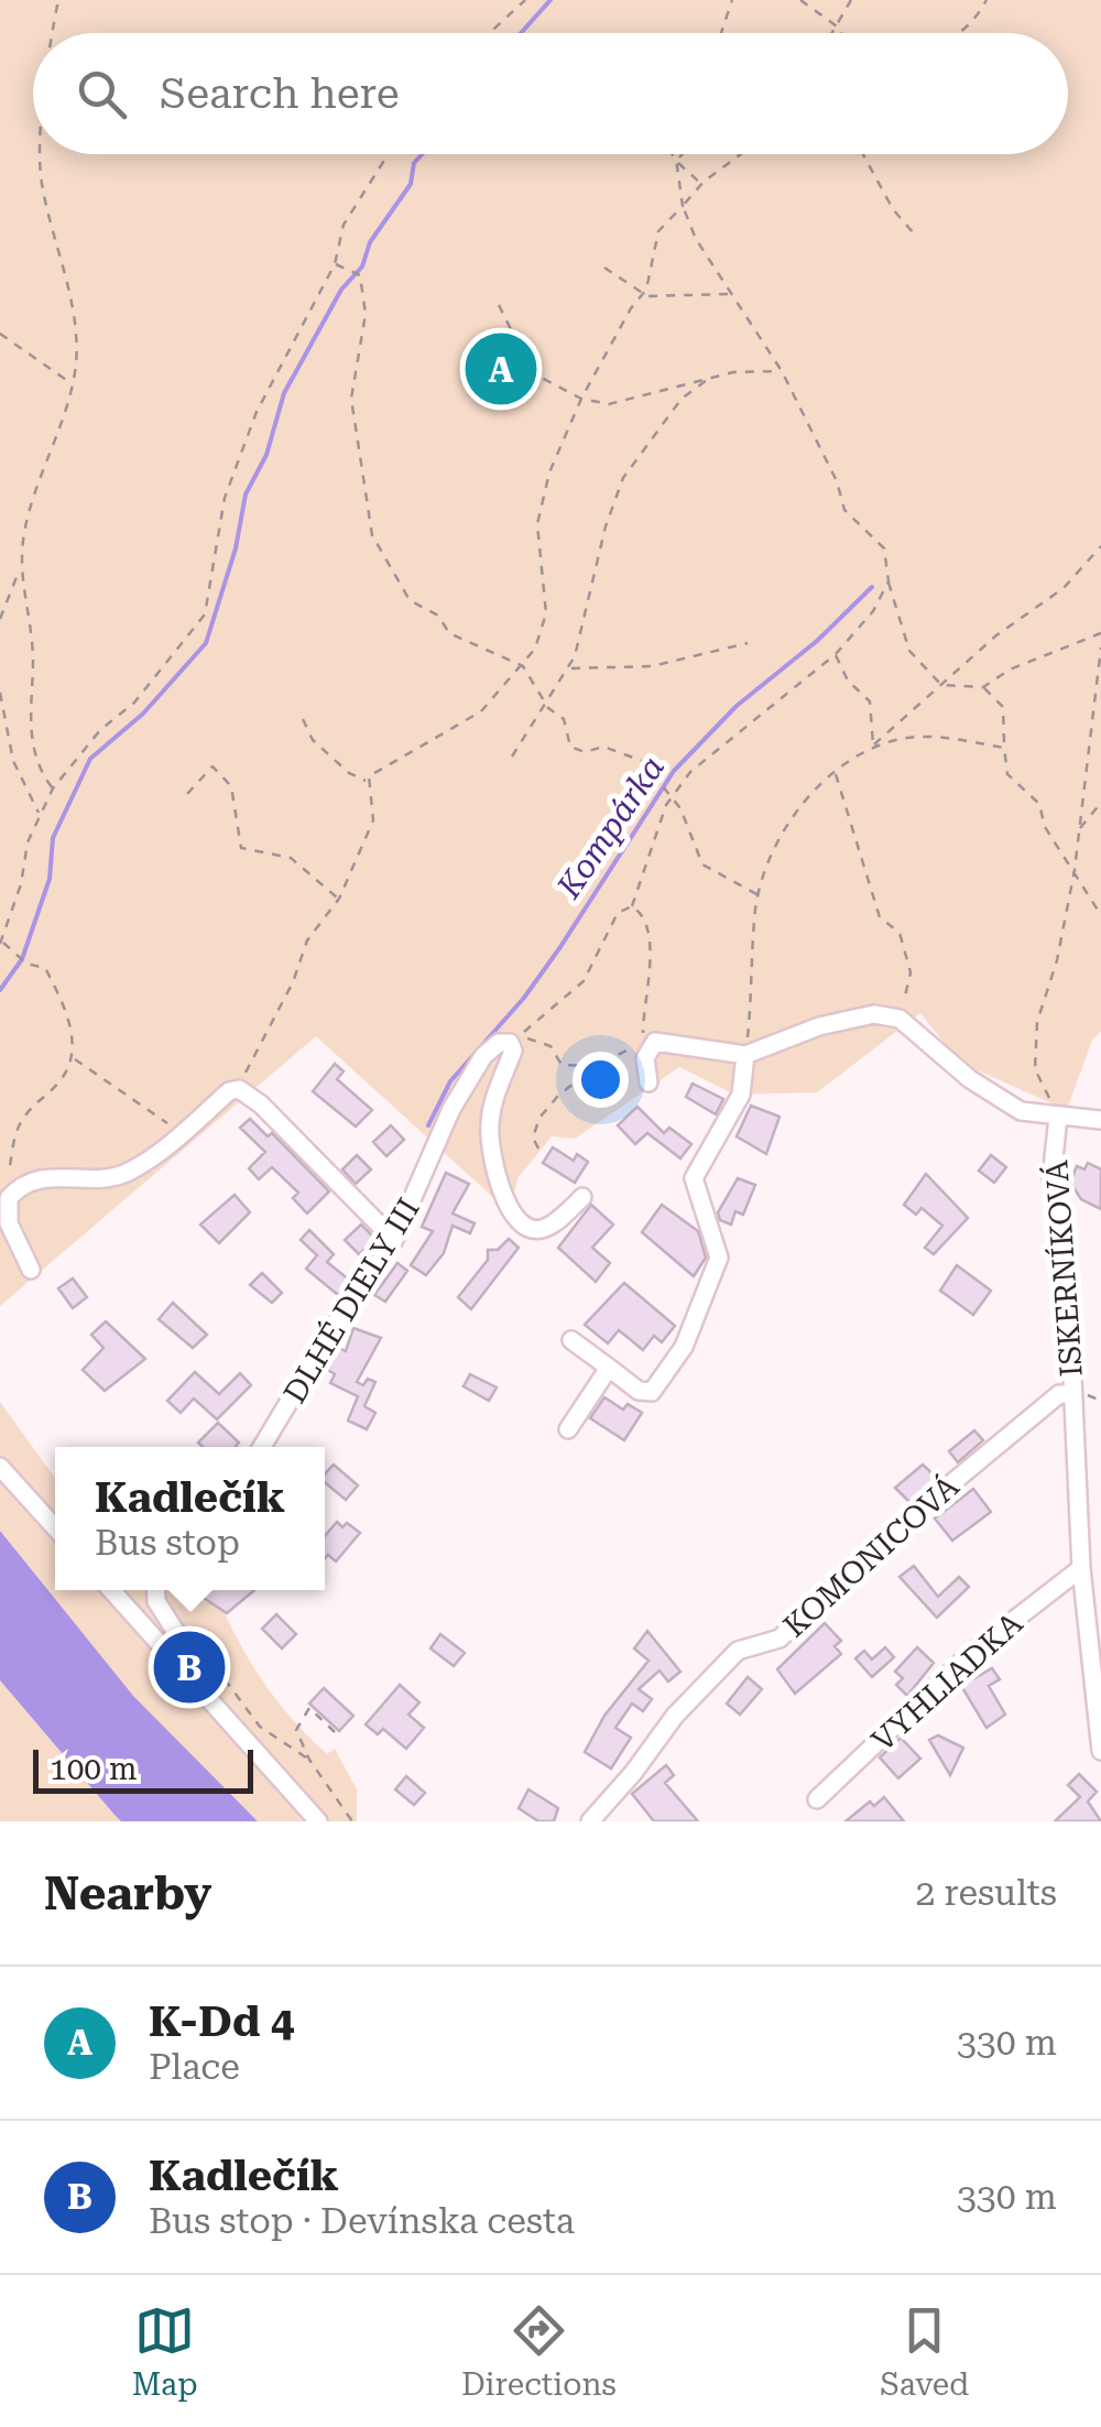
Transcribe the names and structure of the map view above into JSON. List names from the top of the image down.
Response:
{
  "streets": {
    "street": [
      "ISKERNÍKOVÁ",
      "DLHÉ DIELY III",
      "KOMONICOVÁ",
      "VYHLIADKA"
    ]
  },
  "crossings": [
    ["ISKERNÍKOVÁ", "KOMONICOVÁ"],
    ["ISKERNÍKOVÁ", "VYHLIADKA"]
  ],
  "water": ["Kompárka"],
  "scale_bar": "100 m",
  "page": {
    "search": "Search here",
    "pins": ["A", "B"],
    "popup": ["Kadlečík", "Bus stop"],
    "scale": "100 m",
    "heading": ["Nearby", "2 results"],
    "list": [
      {
        "mark": "A",
        "name": "K-Dd 4",
        "note": "Place",
        "value": "330 m"
      },
      {
        "mark": "B",
        "name": "Kadlečík",
        "note": "Bus stop · Devínska cesta",
        "value": "330 m"
      }
    ],
    "nav": ["Map", "Directions", "Saved"]
  }
}
